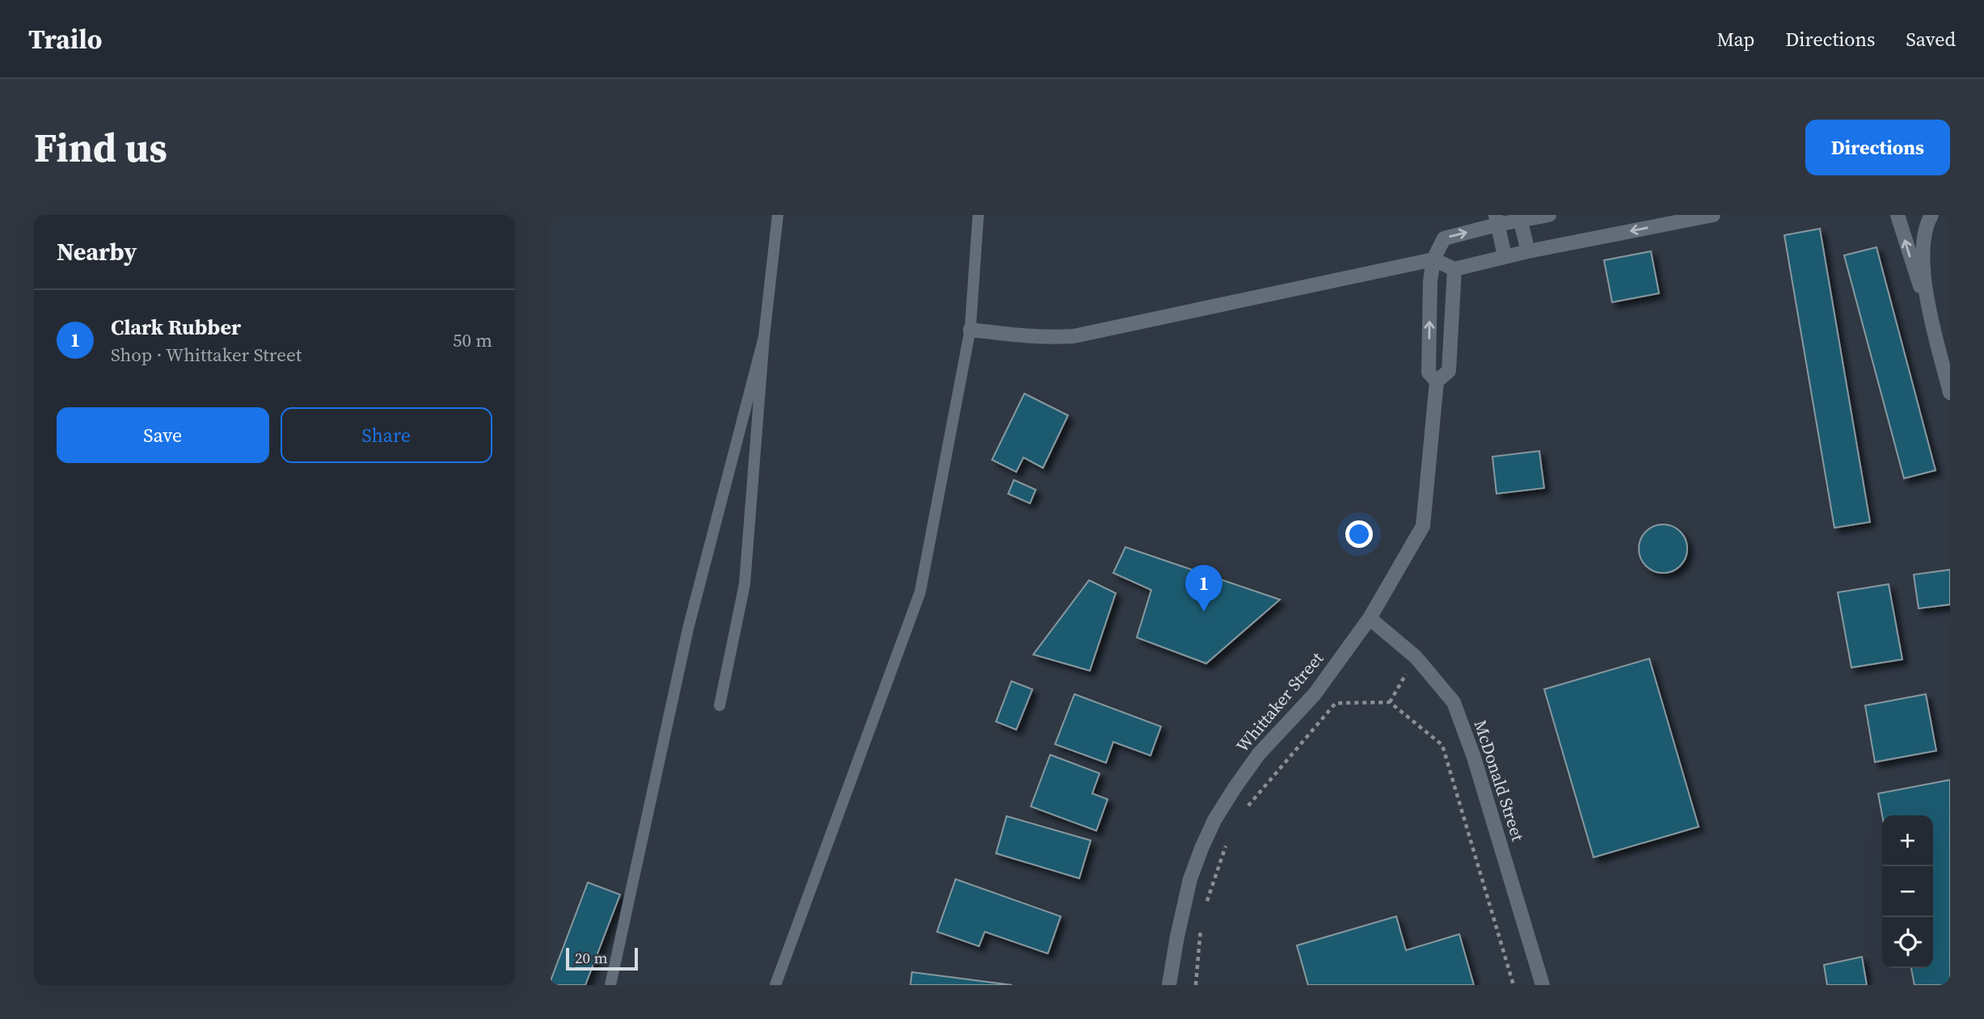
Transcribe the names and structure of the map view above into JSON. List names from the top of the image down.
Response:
{
  "streets": {
    "street": ["Whittaker Street", "McDonald Street"]
  },
  "crossings": [
    ["Whittaker Street", "McDonald Street"]
  ],
  "scale_bar": "20 m",
  "page": {
    "header": "Trailo",
    "nav": ["Map", "Directions", "Saved"],
    "buttons": [
      "Directions",
      ["Save", "Share"]
    ],
    "title": "Find us",
    "heading": "Nearby",
    "list": [
      {
        "mark": "1",
        "name": "Clark Rubber",
        "note": "Shop · Whittaker Street",
        "value": "50 m"
      }
    ],
    "pins": "1",
    "map_buttons": ["+", "−"],
    "scale": "20 m"
  }
}
